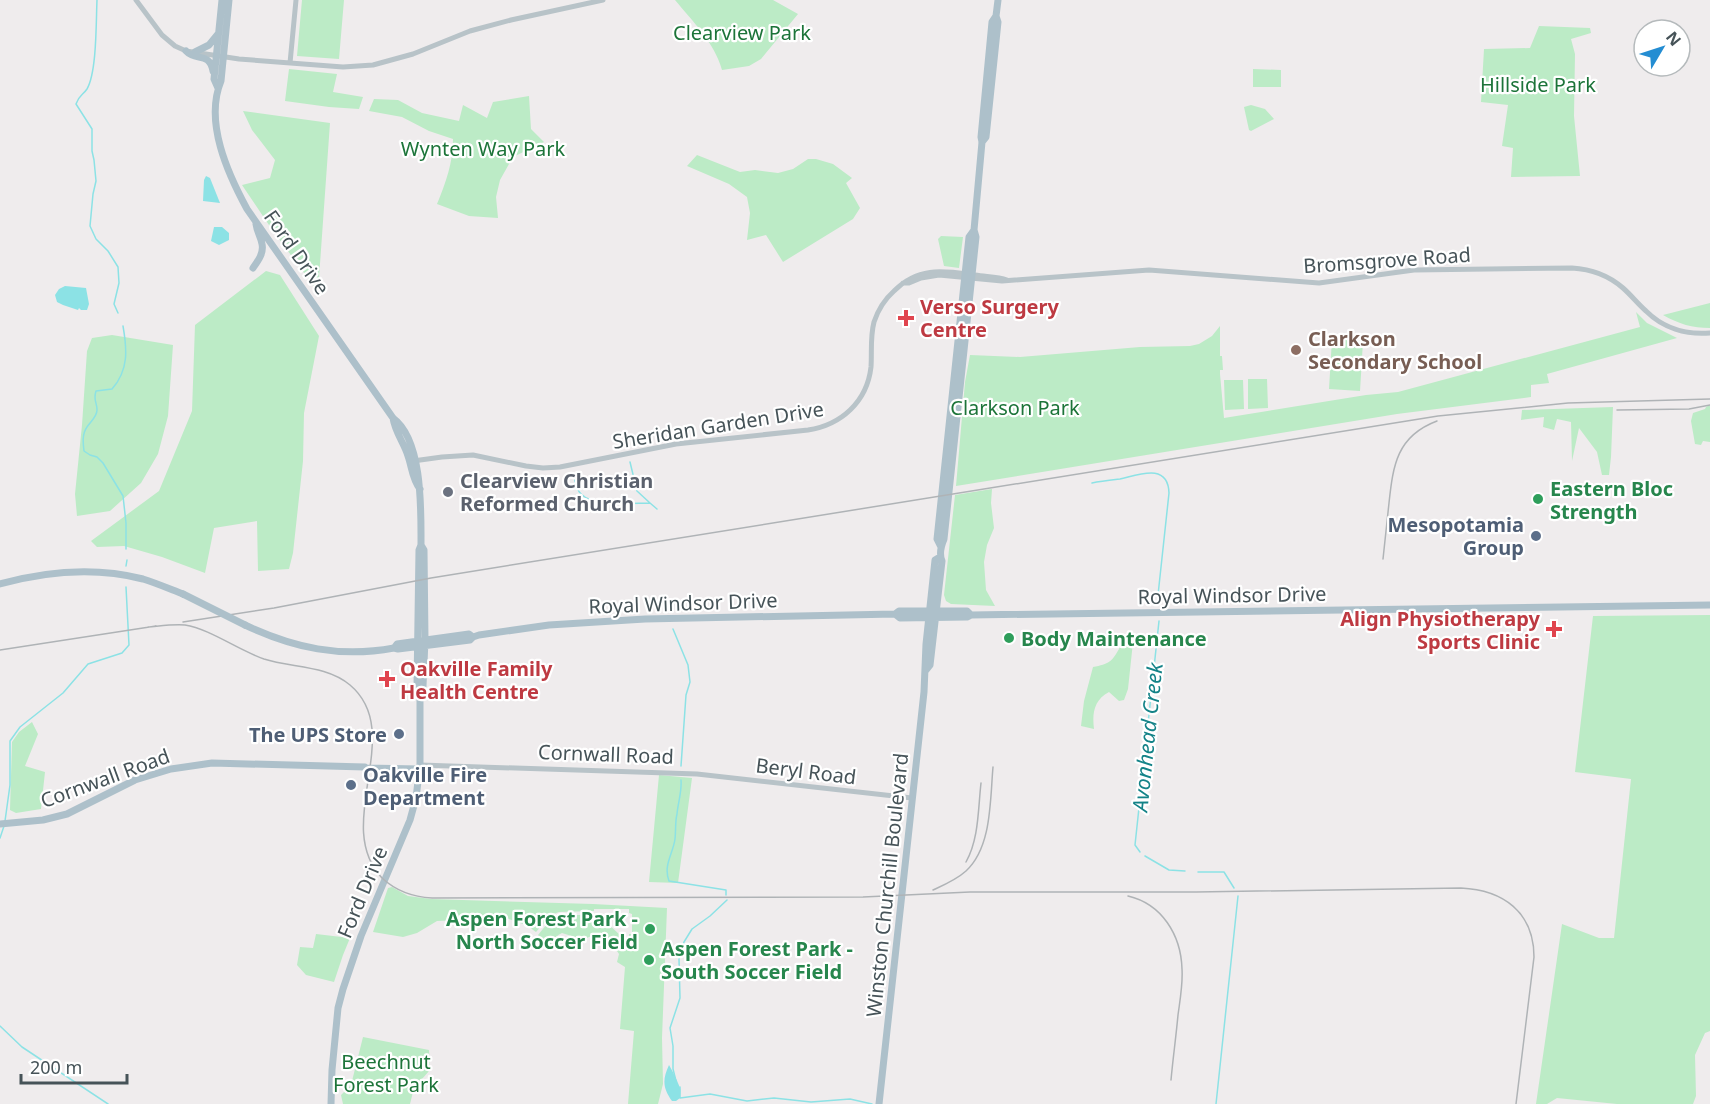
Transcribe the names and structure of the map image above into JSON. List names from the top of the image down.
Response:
{
  "streets": {
    "main road": [
      "Ford Drive",
      "Royal Windsor Drive",
      "Cornwall Road",
      "Winston Churchill Boulevard"
    ],
    "street": ["Bromsgrove Road", "Sheridan Garden Drive", "Beryl Road"]
  },
  "crossings": [
    ["Ford Drive", "Sheridan Garden Drive"],
    ["Ford Drive", "Royal Windsor Drive"],
    ["Ford Drive", "Cornwall Road"],
    ["Bromsgrove Road", "Sheridan Garden Drive"],
    ["Bromsgrove Road", "Winston Churchill Boulevard"],
    ["Sheridan Garden Drive", "Winston Churchill Boulevard"],
    ["Royal Windsor Drive", "Winston Churchill Boulevard"],
    ["Cornwall Road", "Beryl Road"],
    ["Beryl Road", "Winston Churchill Boulevard"]
  ],
  "water": ["Avonhead Creek"],
  "parks": [
    "Clearview Park",
    "Hillside Park",
    "Wynten Way Park",
    "Clarkson Park",
    "Beechnut Forest Park"
  ],
  "places": {
    "health": ["Verso Surgery Centre", "Align Physiotherapy Sports Clinic", "Oakville Family Health Centre"],
    "other": [
      "Clarkson Secondary School",
      "Clearview Christian Reformed Church",
      "Eastern Bloc Strength",
      "Mesopotamia Group",
      "Body Maintenance",
      "The UPS Store",
      "Oakville Fire Department",
      "Aspen Forest Park - North Soccer Field",
      "Aspen Forest Park - South Soccer Field"
    ]
  },
  "scale_bar": "200 m",
  "north": "top right"
}
